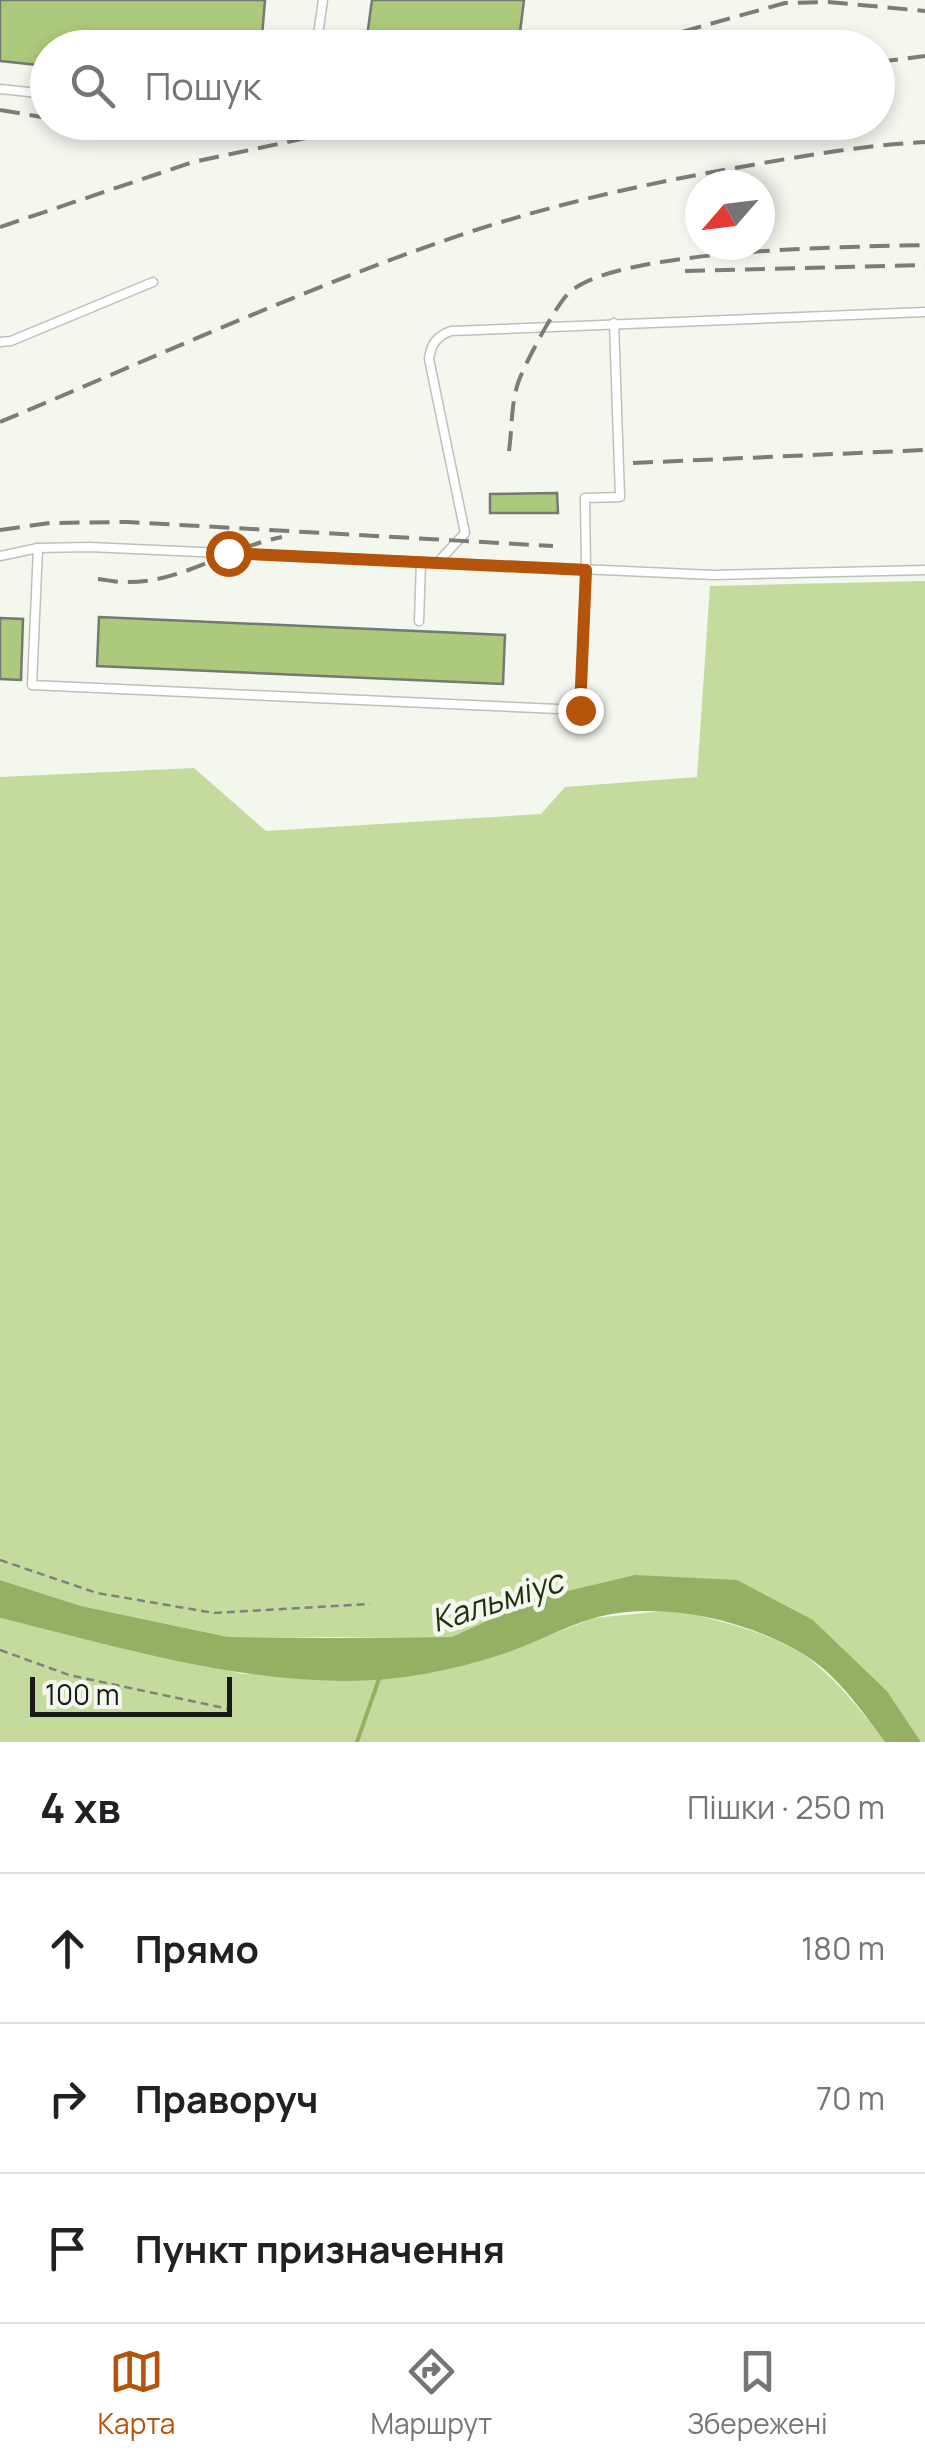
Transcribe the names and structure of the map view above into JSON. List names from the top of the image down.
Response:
{
  "water": ["Кальміус"],
  "scale_bar": "100 m",
  "north": "bottom left",
  "page": {
    "search": "Пошук",
    "scale": "100 m",
    "heading": ["4 хв", "Пішки · 250 m"],
    "list": [
      ["Прямо", "180 m"],
      ["Праворуч", "70 m"],
      "Пункт призначення"
    ],
    "nav": ["Карта", "Маршрут", "Збережені"]
  }
}
